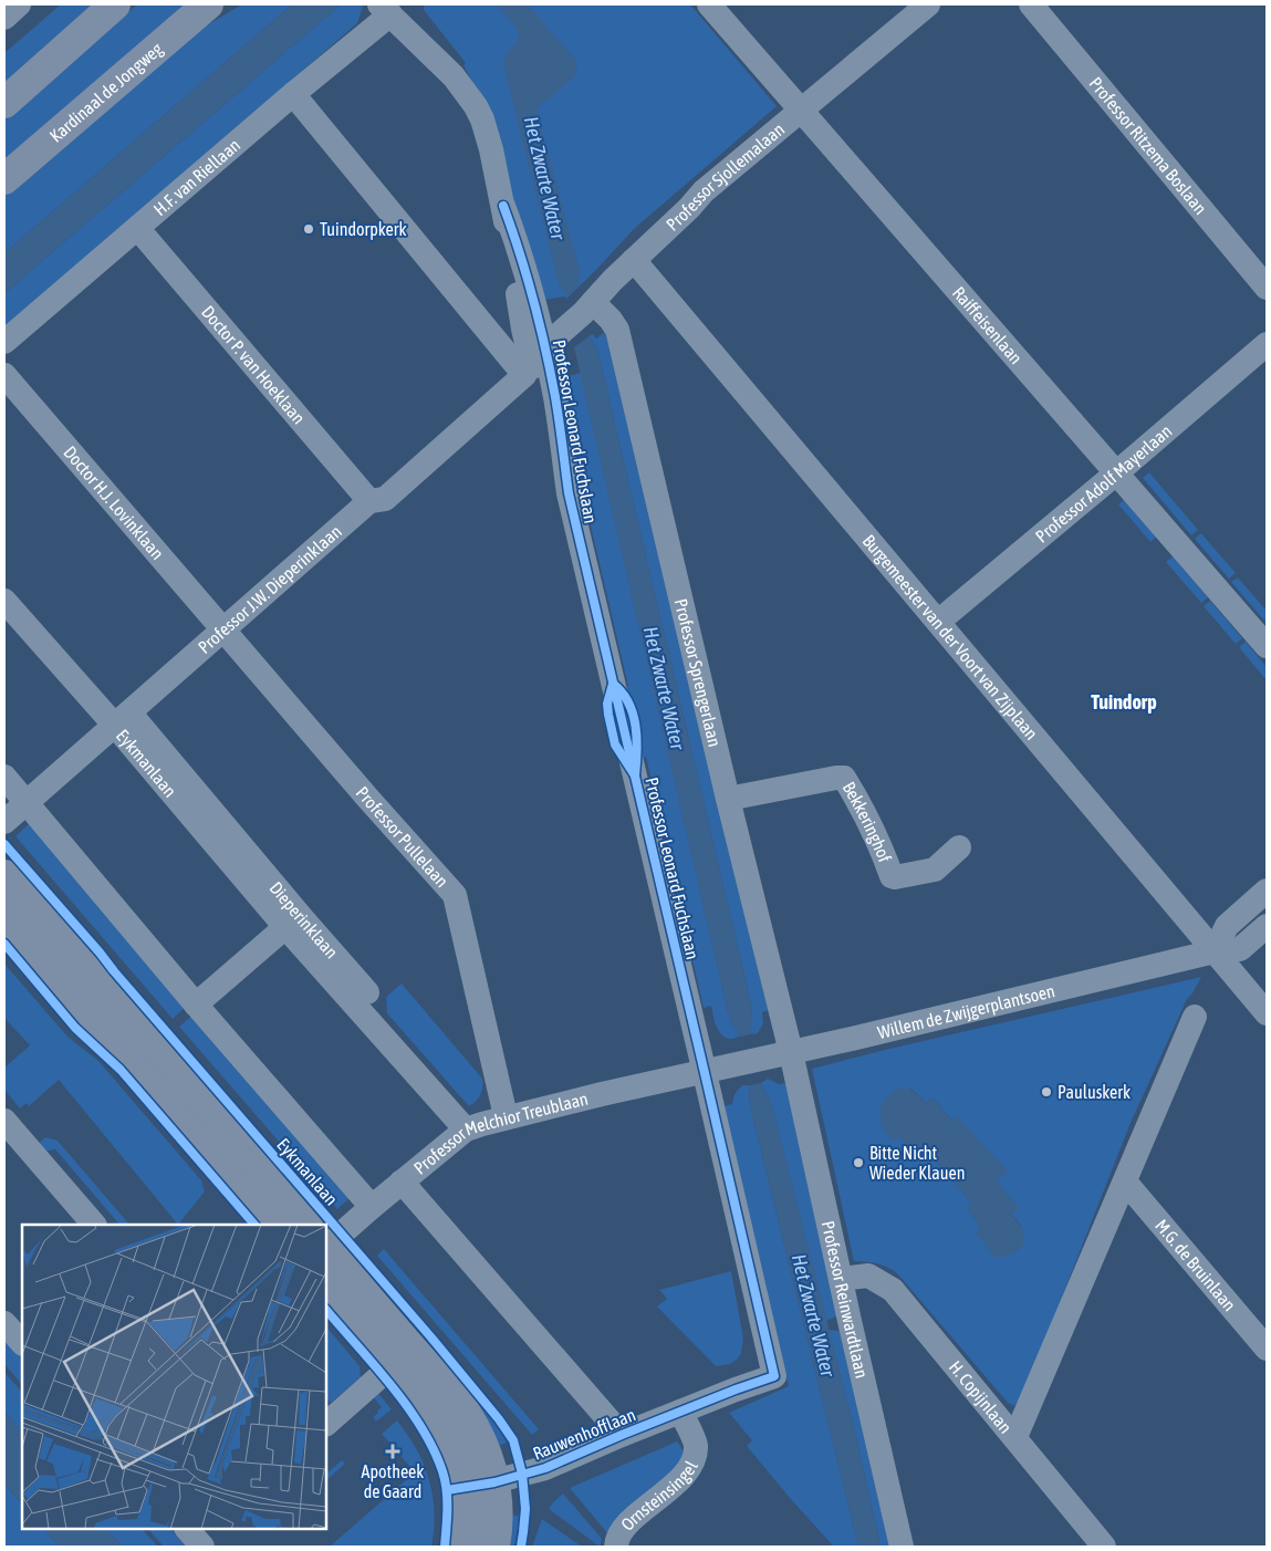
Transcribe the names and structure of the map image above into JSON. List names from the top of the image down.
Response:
{
  "streets": {
    "main road": ["Kardinaal de Jongweg", "Eykmanlaan"],
    "street": [
      "Professor Ritzema Boslaan",
      "Professor Sjollemalaan",
      "H.F. van Riellaan",
      "Raiffeisenlaan",
      "Doctor P. van Hoeklaan",
      "Professor Leonard Fuchslaan",
      "Professor Adolf Mayerlaan",
      "Doctor H.J. Lovinklaan",
      "Professor J.W. Dieperinklaan",
      "Burgemeester van der Voort van Zijplaan",
      "Professor Sprengerlaan",
      "Bekkeringhof",
      "Professor Pullelaan",
      "Dieperinklaan",
      "Willem de Zwijgerplantsoen",
      "Professor Melchior Treublaan",
      "M.G. de Bruinlaan",
      "Professor Reinwardtlaan",
      "H. Copijnlaan",
      "Rauwenhofflaan",
      "Ornsteinsingel"
    ]
  },
  "crossings": [
    ["Professor Sjollemalaan", "Raiffeisenlaan"],
    ["Professor Sjollemalaan", "Professor Leonard Fuchslaan"],
    ["Professor Sjollemalaan", "Professor J.W. Dieperinklaan"],
    ["Professor Sjollemalaan", "Burgemeester van der Voort van Zijplaan"],
    ["Professor Sjollemalaan", "Professor Sprengerlaan"],
    ["H.F. van Riellaan", "Doctor P. van Hoeklaan"],
    ["H.F. van Riellaan", "Professor Leonard Fuchslaan"],
    ["Raiffeisenlaan", "Professor Adolf Mayerlaan"],
    ["Doctor P. van Hoeklaan", "Professor J.W. Dieperinklaan"],
    ["Professor Leonard Fuchslaan", "Professor J.W. Dieperinklaan"],
    ["Professor Leonard Fuchslaan", "Willem de Zwijgerplantsoen"],
    ["Professor Leonard Fuchslaan", "Professor Melchior Treublaan"],
    ["Professor Leonard Fuchslaan", "Rauwenhofflaan"],
    ["Professor Leonard Fuchslaan", "Ornsteinsingel"],
    ["Professor Adolf Mayerlaan", "Burgemeester van der Voort van Zijplaan"],
    ["Doctor H.J. Lovinklaan", "Professor J.W. Dieperinklaan"],
    ["Doctor H.J. Lovinklaan", "Professor Pullelaan"],
    ["Professor J.W. Dieperinklaan", "Eykmanlaan"],
    ["Professor J.W. Dieperinklaan", "Professor Pullelaan"],
    ["Professor J.W. Dieperinklaan", "Dieperinklaan"],
    ["Burgemeester van der Voort van Zijplaan", "Willem de Zwijgerplantsoen"],
    ["Professor Sprengerlaan", "Bekkeringhof"],
    ["Professor Sprengerlaan", "Willem de Zwijgerplantsoen"],
    ["Professor Sprengerlaan", "Professor Reinwardtlaan"],
    ["Eykmanlaan", "Dieperinklaan"],
    ["Eykmanlaan", "Professor Melchior Treublaan"],
    ["Professor Pullelaan", "Professor Melchior Treublaan"],
    ["Dieperinklaan", "Professor Melchior Treublaan"],
    ["Willem de Zwijgerplantsoen", "Professor Melchior Treublaan"],
    ["Willem de Zwijgerplantsoen", "Professor Reinwardtlaan"],
    ["Professor Melchior Treublaan", "Rauwenhofflaan"],
    ["Professor Reinwardtlaan", "H. Copijnlaan"],
    ["Rauwenhofflaan", "Ornsteinsingel"]
  ],
  "districts": ["Tuindorp"],
  "water": ["Het Zwarte Water"],
  "places": {
    "other": ["Tuindorpkerk", "Pauluskerk", "Bitte Nicht Wieder Klauen"],
    "health": ["Apotheek de Gaard"]
  }
}
